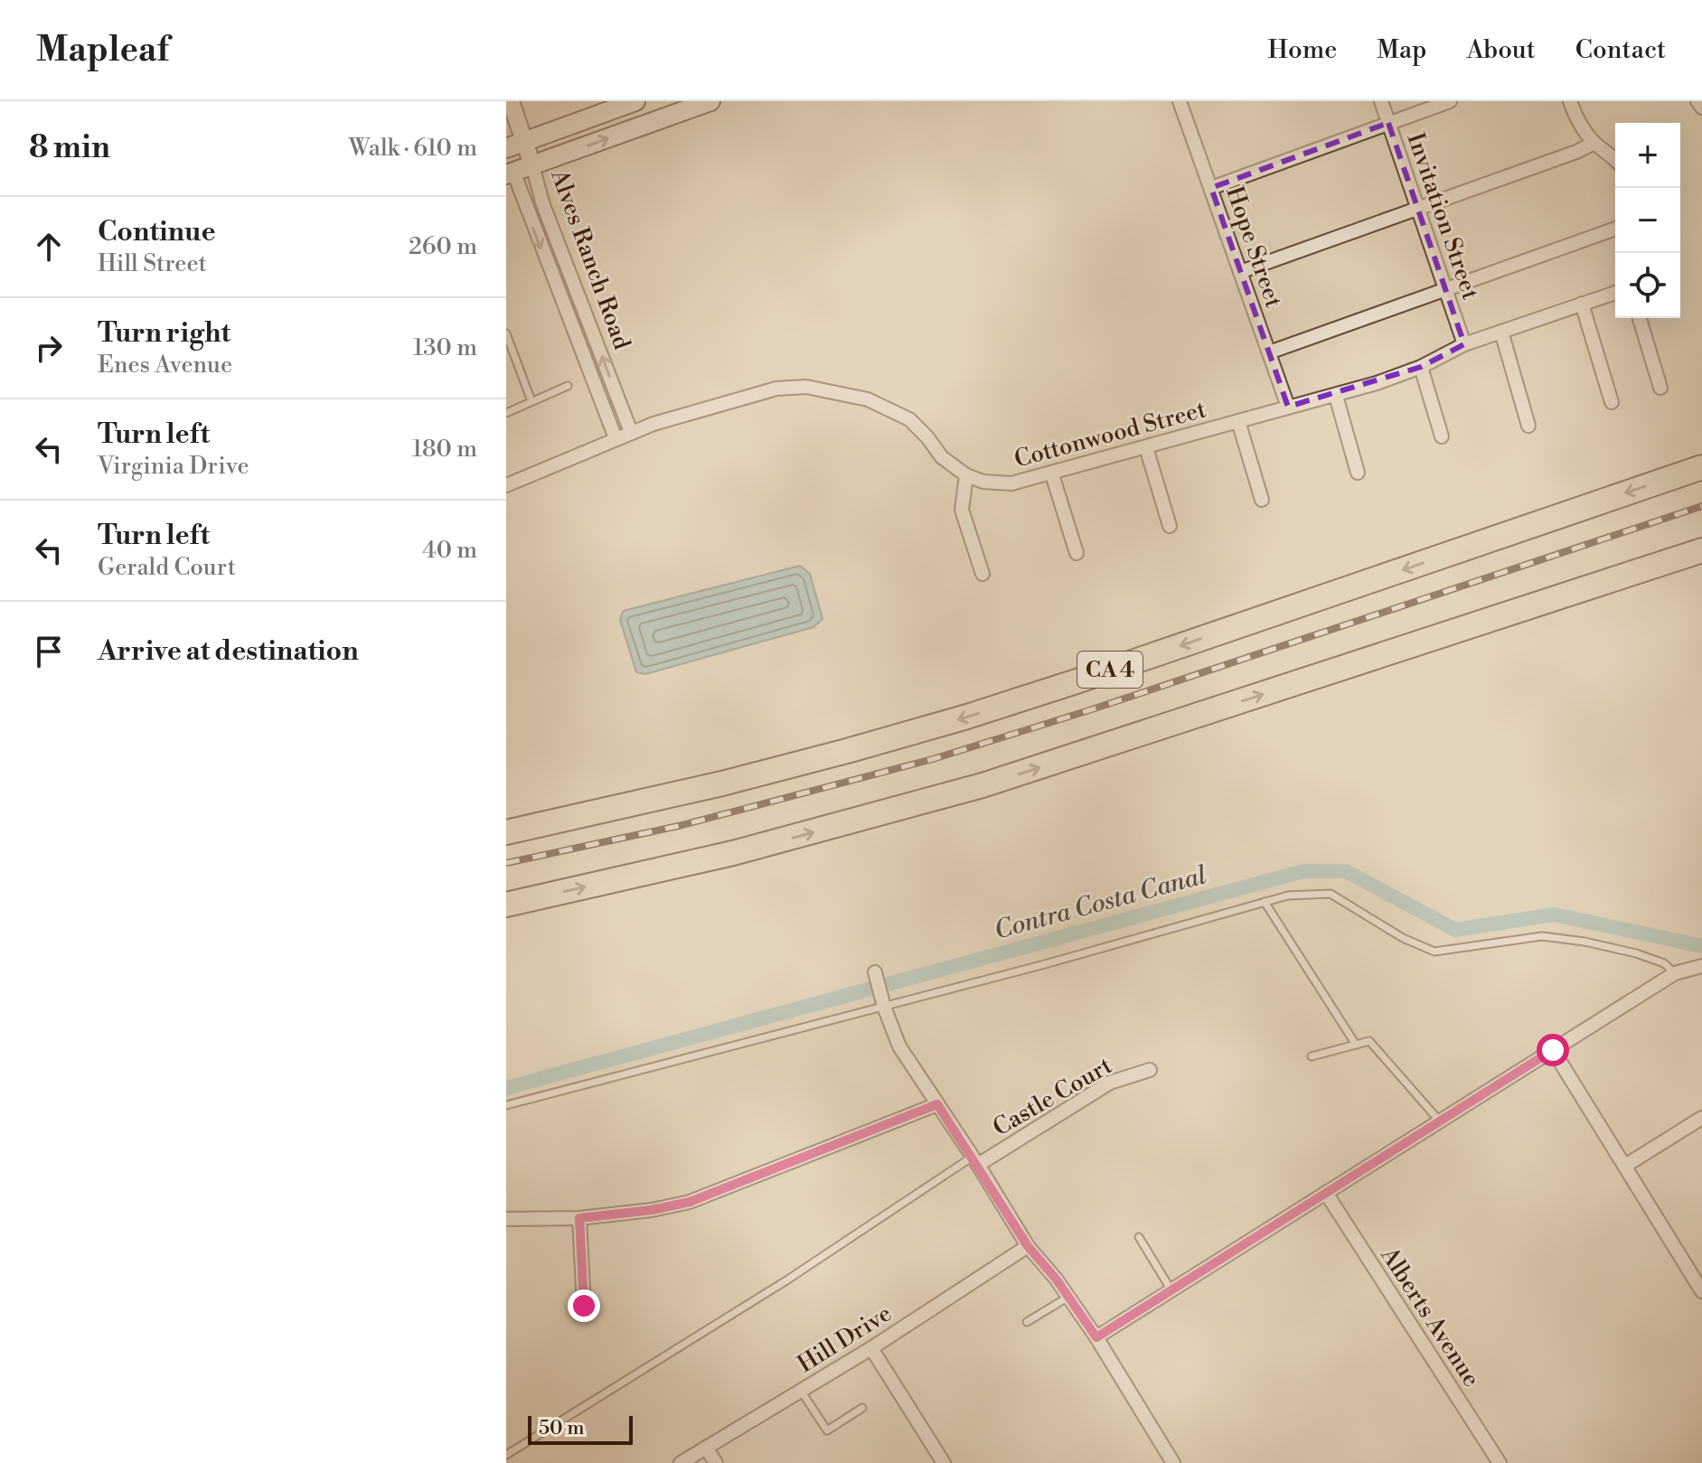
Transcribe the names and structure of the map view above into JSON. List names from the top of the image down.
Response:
{
  "streets": {
    "highway": ["CA 4"],
    "street": [
      "Invitation Street",
      "Hope Street",
      "Alves Ranch Road",
      "Cottonwood Street",
      "Castle Court",
      "Alberts Avenue",
      "Hill Drive"
    ]
  },
  "crossings": [
    ["Invitation Street", "Cottonwood Street"],
    ["Hope Street", "Cottonwood Street"],
    ["Alves Ranch Road", "Cottonwood Street"]
  ],
  "water": ["Contra Costa Canal"],
  "scale_bar": "50 m",
  "page": {
    "header": "Mapleaf",
    "nav": [
      "Home",
      "Map",
      "About",
      "Contact"
    ],
    "heading": ["8 min", "Walk · 610 m"],
    "map_buttons": ["+", "−"],
    "list": [
      ["Continue", "Hill Street", "260 m"],
      ["Turn right", "Enes Avenue", "130 m"],
      ["Turn left", "Virginia Drive", "180 m"],
      ["Turn left", "Gerald Court", "40 m"],
      "Arrive at destination"
    ],
    "scale": "50 m"
  }
}
